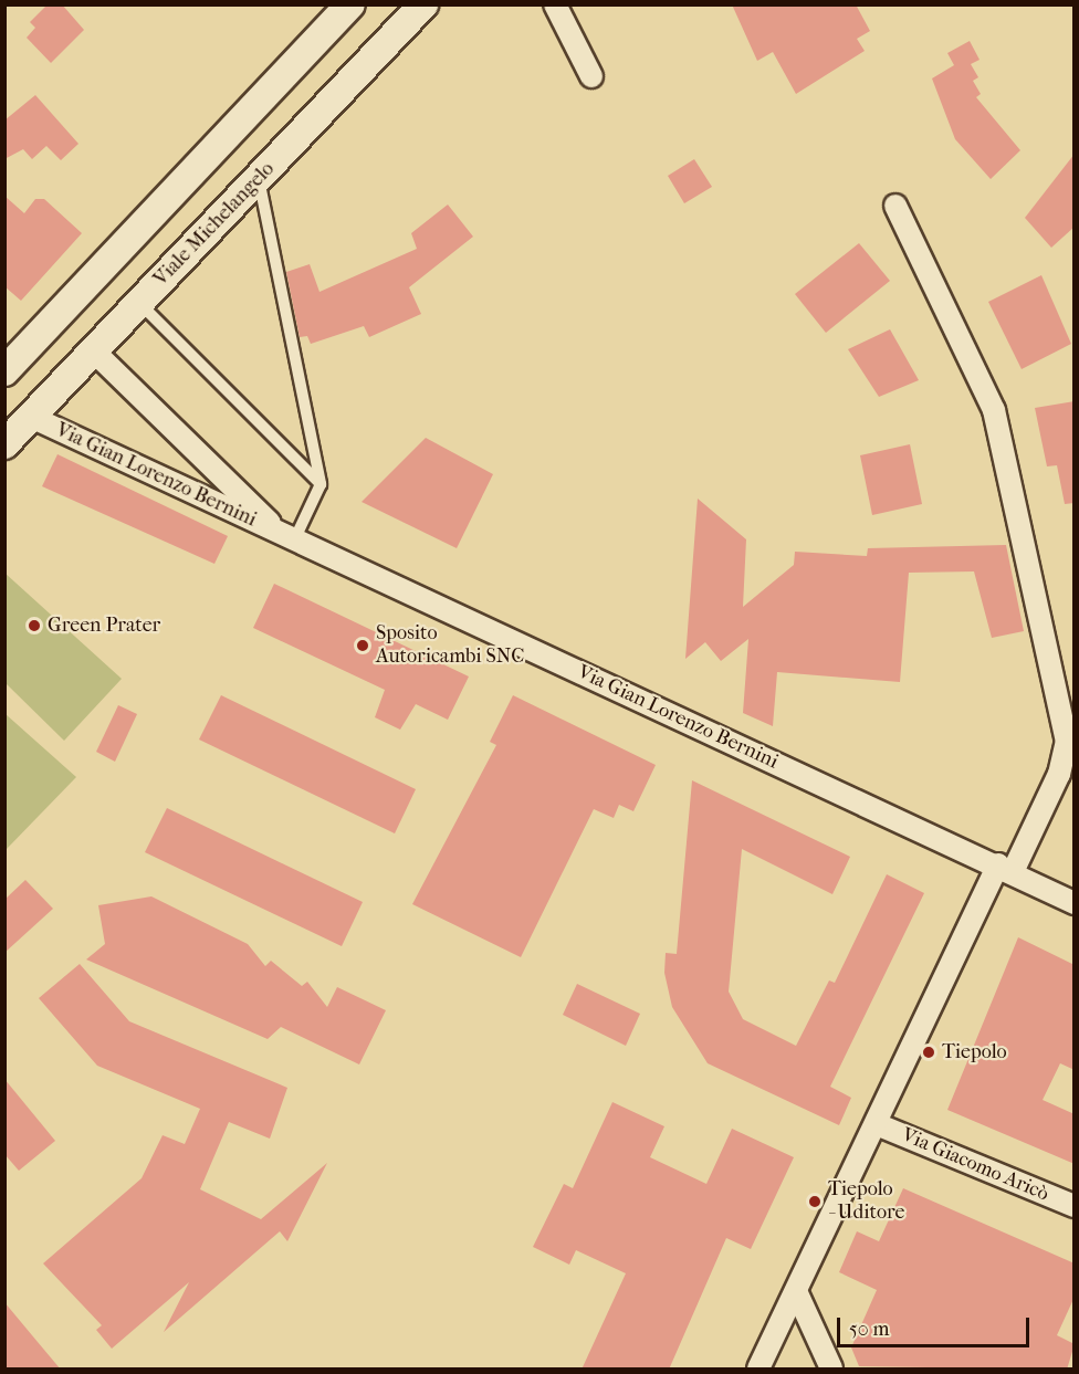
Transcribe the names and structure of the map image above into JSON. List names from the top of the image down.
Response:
{
  "streets": {
    "street": ["Viale Michelangelo", "Via Gian Lorenzo Bernini", "Via Giacomo Aricò"]
  },
  "crossings": [
    ["Viale Michelangelo", "Via Gian Lorenzo Bernini"]
  ],
  "places": [
    "Green Prater",
    "Sposito Autoricambi SNC",
    "Tiepolo",
    "Tiepolo - Uditore"
  ],
  "scale_bar": "50 m"
}
